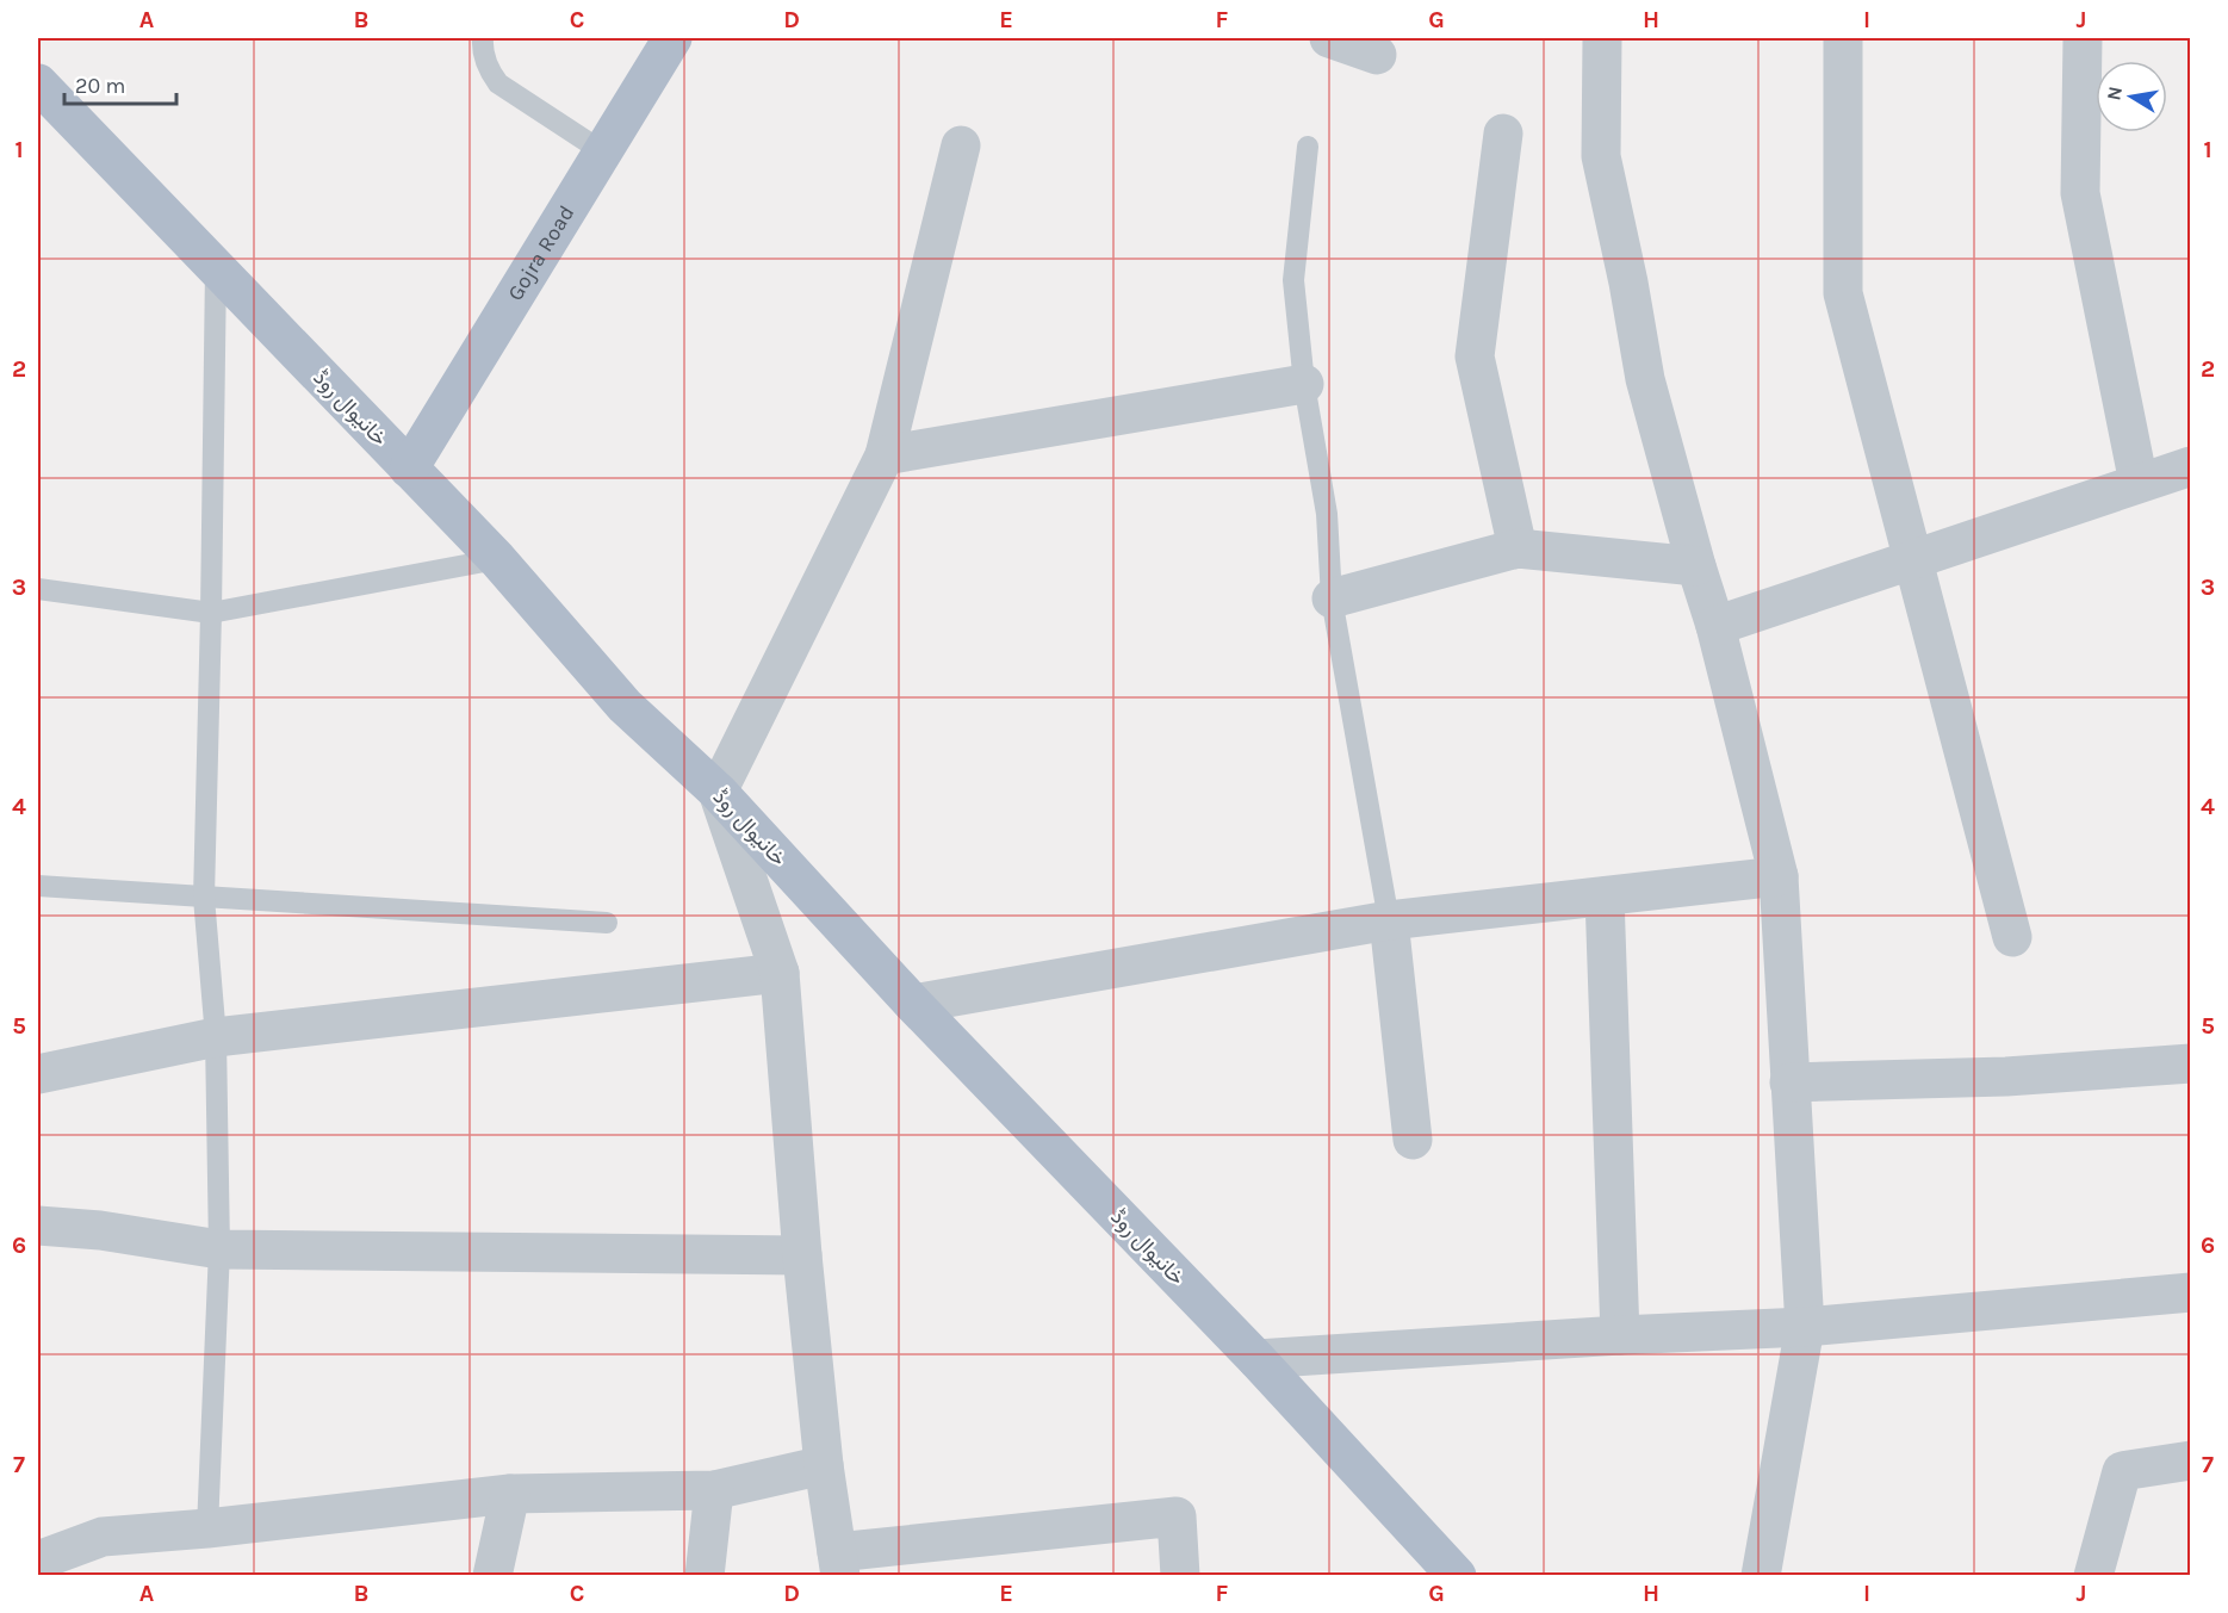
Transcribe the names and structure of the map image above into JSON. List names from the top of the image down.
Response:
{
  "streets": {
    "main road": ["Gojra Road", "خانیوال روڈ"]
  },
  "crossings": [
    ["Gojra Road", "خانیوال روڈ"]
  ],
  "scale_bar": "20 m",
  "north": "left",
  "grid": {
    "columns": [
      "A",
      "B",
      "C",
      "D",
      "E",
      "F",
      "G",
      "H",
      "I",
      "J"
    ],
    "rows": [
      "1",
      "2",
      "3",
      "4",
      "5",
      "6",
      "7"
    ]
  }
}
